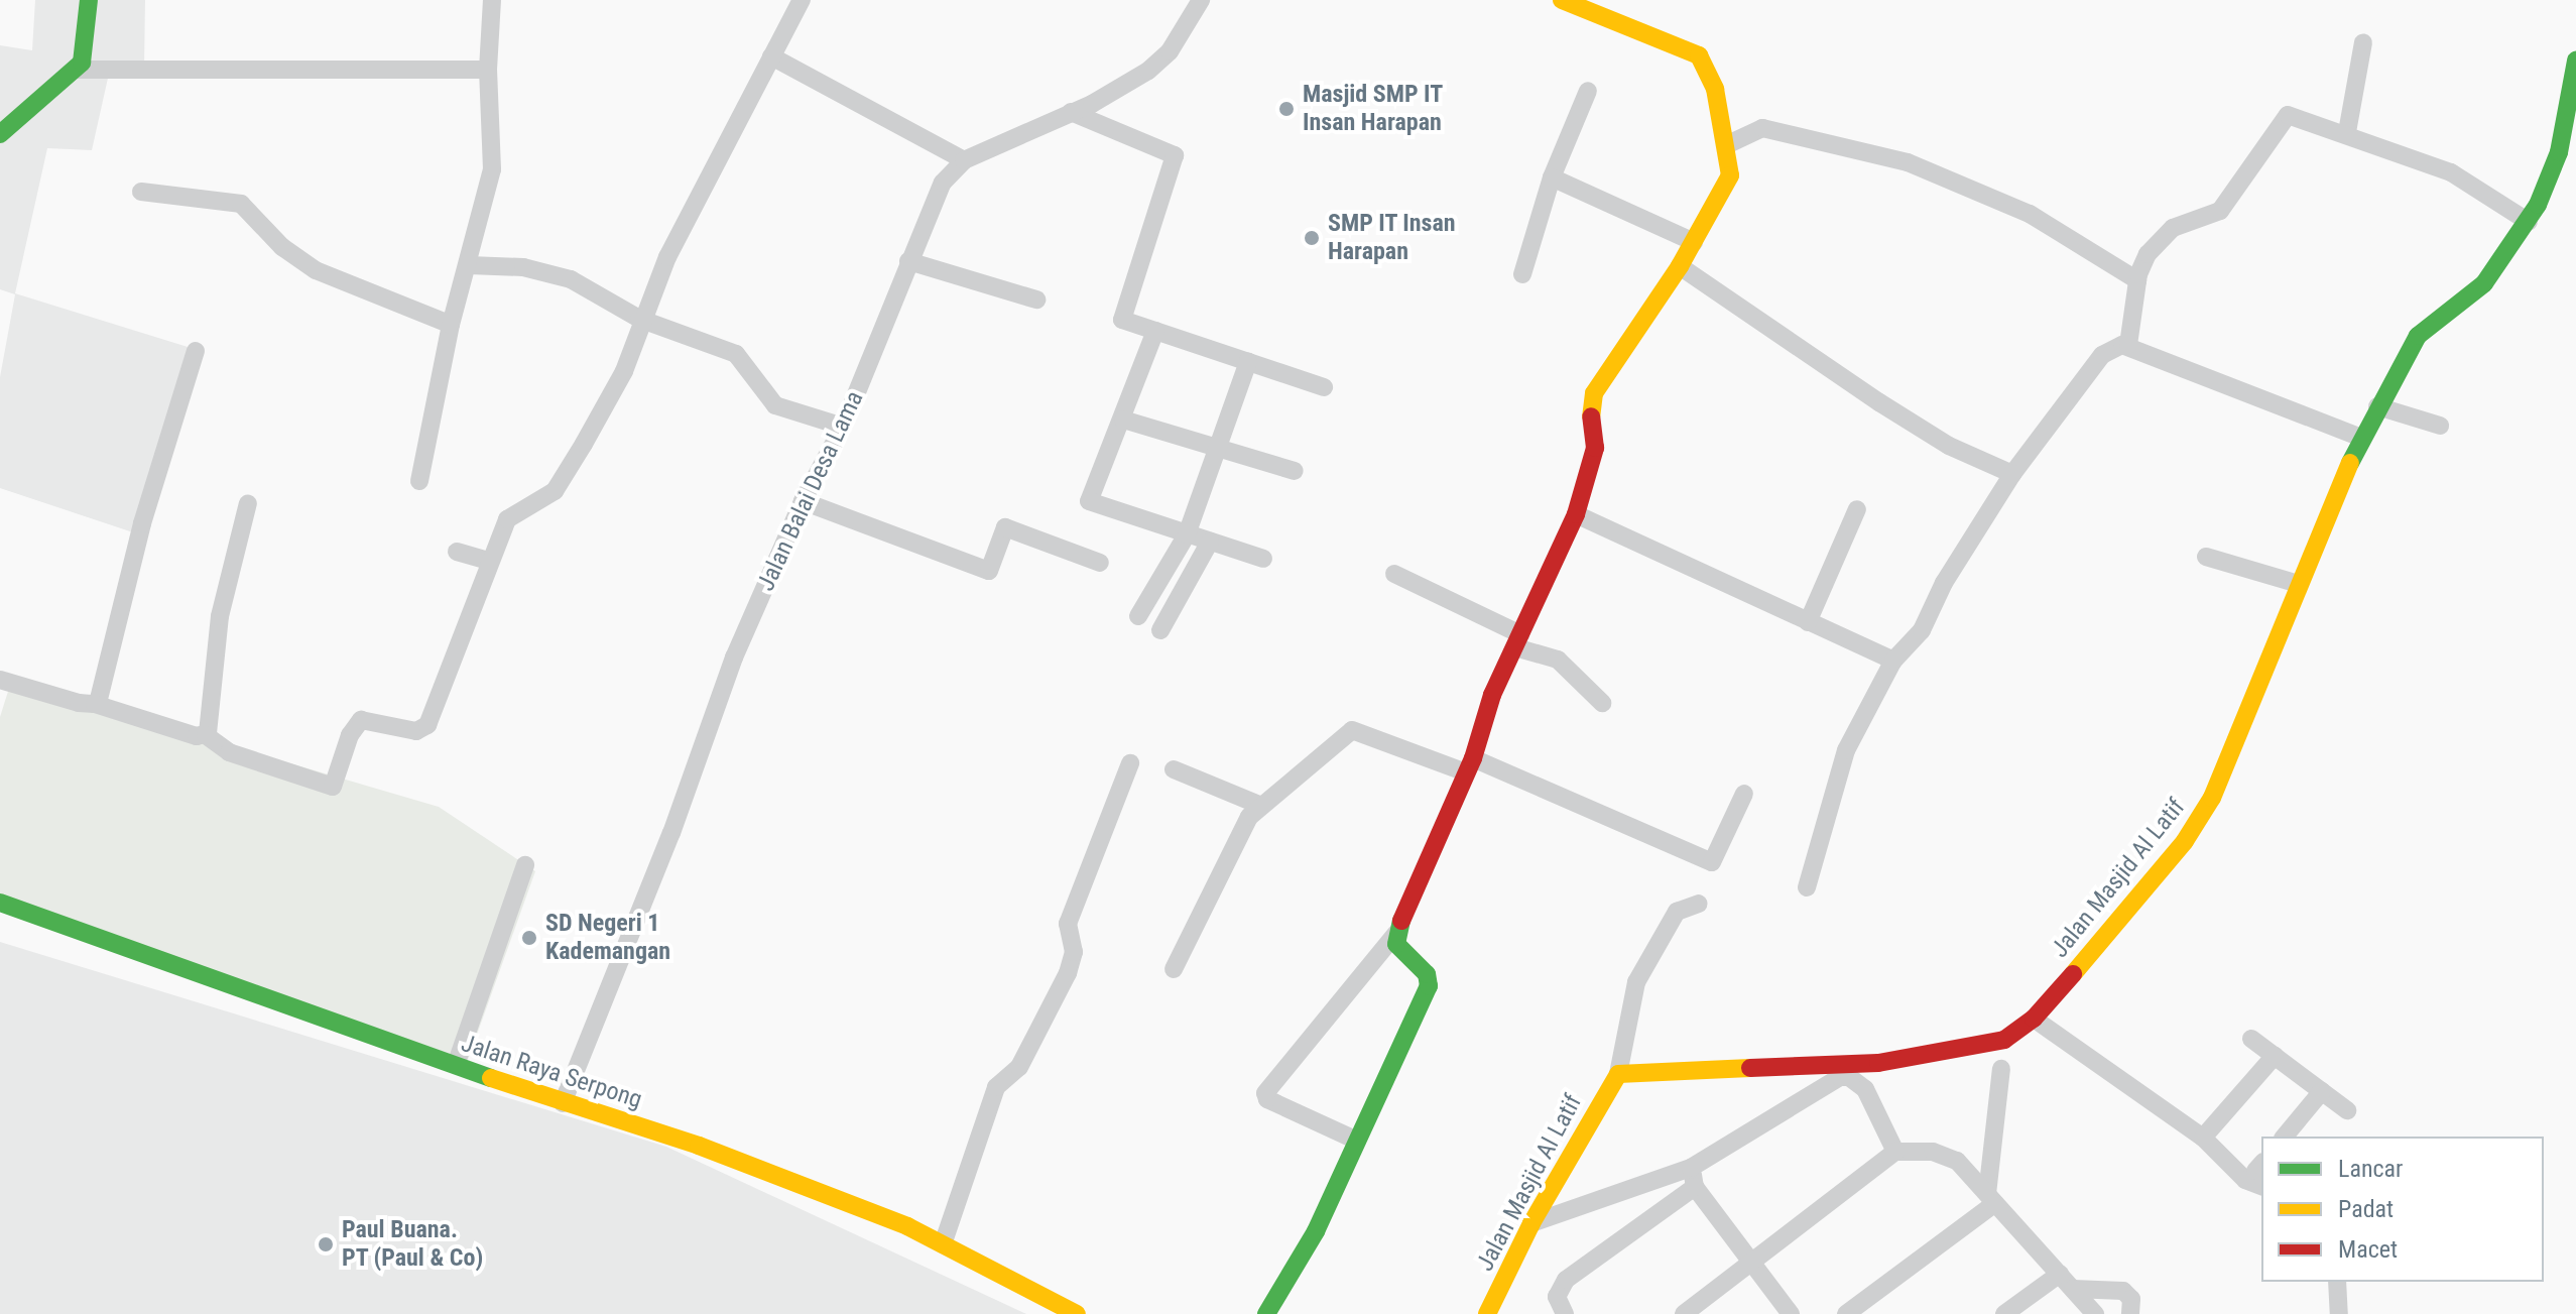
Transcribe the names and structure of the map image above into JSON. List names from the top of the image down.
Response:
{
  "streets": {
    "street": ["Jalan Balai Desa Lama", "Jalan Masjid Al Latif", "Jalan Raya Serpong"]
  },
  "crossings": [
    ["Jalan Balai Desa Lama", "Jalan Raya Serpong"]
  ],
  "places": [
    "Masjid SMP IT Insan Harapan",
    "SMP IT Insan Harapan",
    "SD Negeri 1 Kademangan",
    "Paul Buana. PT (Paul & Co)"
  ],
  "legend": ["Lancar", "Padat", "Macet"]
}
